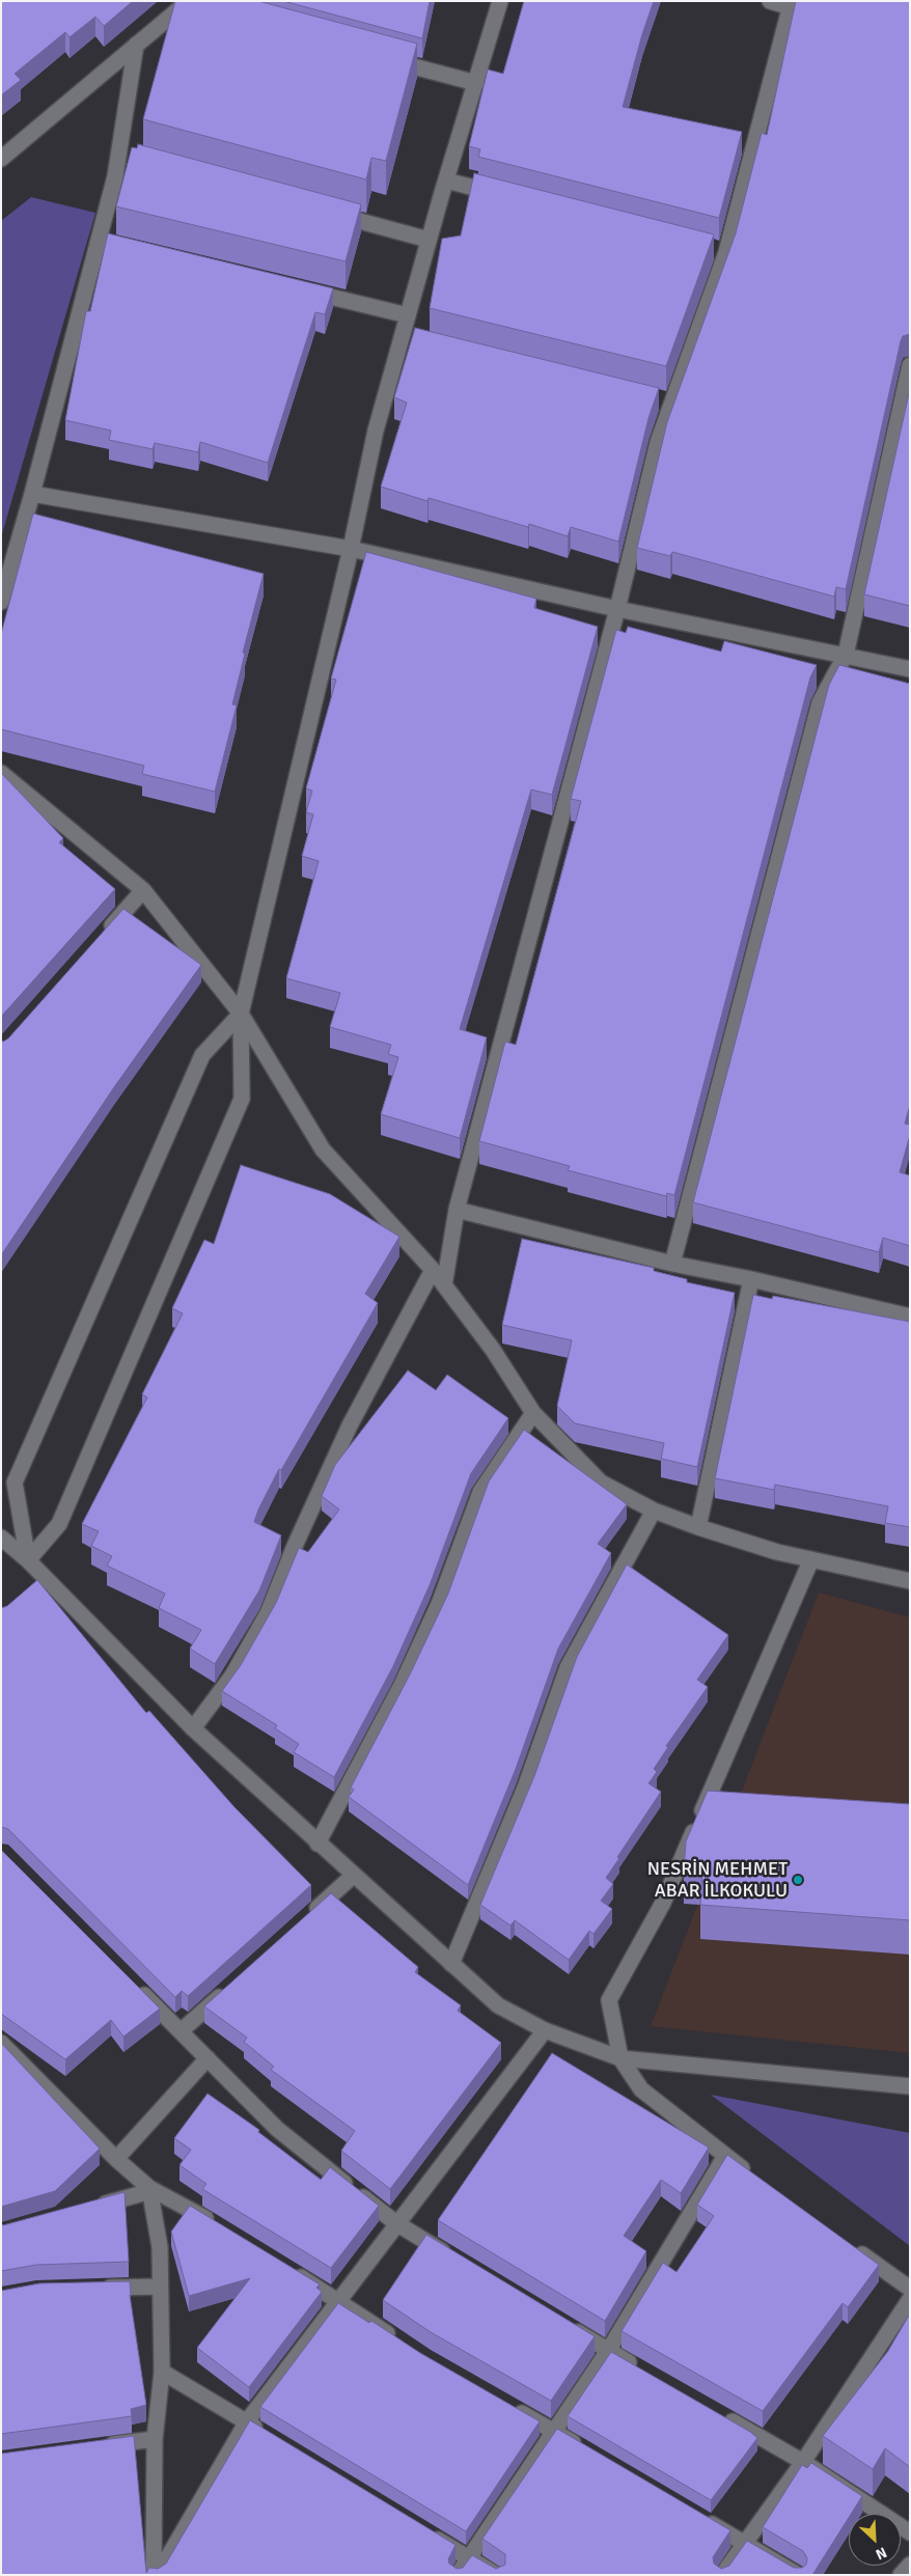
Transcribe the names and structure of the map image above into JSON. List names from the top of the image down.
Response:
{
  "places": ["NESRİN MEHMET ABAR İLKOKULU"],
  "north": "bottom right"
}
